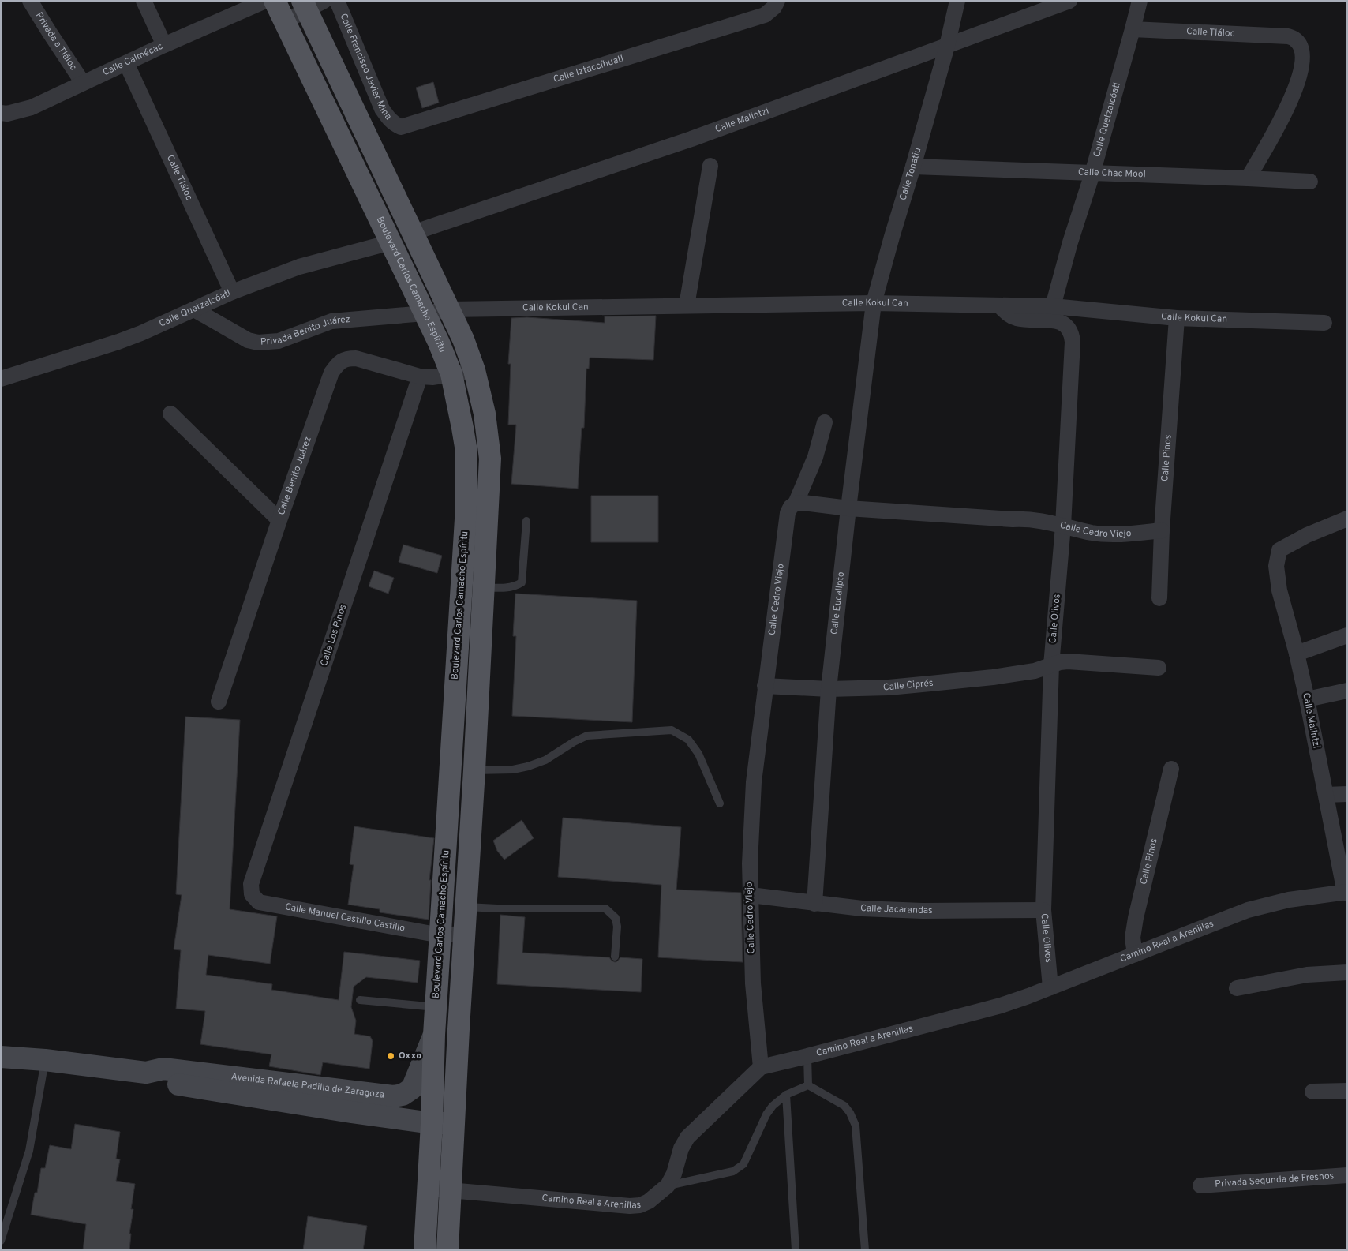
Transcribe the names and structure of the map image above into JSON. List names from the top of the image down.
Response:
{
  "streets": {
    "main road": ["Boulevard Carlos Camacho Espíritu", "Avenida Rafaela Padilla de Zaragoza"],
    "street": [
      "Calle Tláloc",
      "Privada a Tláloc",
      "Calle Calmécac",
      "Calle Francisco Javier Mina",
      "Calle Iztaccíhuatl",
      "Calle Quetzalcóatl",
      "Calle Malintzi",
      "Calle Tonatiu",
      "Calle Chac Mool",
      "Calle Kokul Can",
      "Privada Benito Juárez",
      "Calle Pinos",
      "Calle Benito Juárez",
      "Calle Cedro Viejo",
      "Calle Eucalipto",
      "Calle Olivos",
      "Calle Los Pinos",
      "Calle Ciprés",
      "Calle Jacarandas",
      "Calle Manuel Castillo Castillo",
      "Camino Real a Arenillas",
      "Privada Segunda de Fresnos"
    ]
  },
  "crossings": [
    ["Calle Tláloc", "Calle Calmécac"],
    ["Calle Tláloc", "Calle Quetzalcóatl"],
    ["Calle Tláloc", "Calle Chac Mool"],
    ["Privada a Tláloc", "Calle Calmécac"],
    ["Calle Francisco Javier Mina", "Calle Iztaccíhuatl"],
    ["Calle Quetzalcóatl", "Calle Chac Mool"],
    ["Calle Quetzalcóatl", "Boulevard Carlos Camacho Espíritu"],
    ["Calle Quetzalcóatl", "Calle Kokul Can"],
    ["Calle Quetzalcóatl", "Privada Benito Juárez"],
    ["Calle Malintzi", "Calle Tonatiu"],
    ["Calle Malintzi", "Camino Real a Arenillas"],
    ["Calle Tonatiu", "Calle Chac Mool"],
    ["Calle Tonatiu", "Calle Kokul Can"],
    ["Calle Tonatiu", "Calle Eucalipto"],
    ["Boulevard Carlos Camacho Espíritu", "Calle Kokul Can"],
    ["Boulevard Carlos Camacho Espíritu", "Privada Benito Juárez"],
    ["Boulevard Carlos Camacho Espíritu", "Calle Benito Juárez"],
    ["Boulevard Carlos Camacho Espíritu", "Calle Manuel Castillo Castillo"],
    ["Boulevard Carlos Camacho Espíritu", "Camino Real a Arenillas"],
    ["Boulevard Carlos Camacho Espíritu", "Avenida Rafaela Padilla de Zaragoza"],
    ["Calle Kokul Can", "Privada Benito Juárez"],
    ["Calle Kokul Can", "Calle Pinos"],
    ["Calle Kokul Can", "Calle Eucalipto"],
    ["Calle Kokul Can", "Calle Olivos"],
    ["Calle Pinos", "Calle Cedro Viejo"],
    ["Calle Pinos", "Camino Real a Arenillas"],
    ["Calle Benito Juárez", "Calle Los Pinos"],
    ["Calle Cedro Viejo", "Calle Eucalipto"],
    ["Calle Cedro Viejo", "Calle Olivos"],
    ["Calle Cedro Viejo", "Calle Ciprés"],
    ["Calle Cedro Viejo", "Calle Jacarandas"],
    ["Calle Cedro Viejo", "Camino Real a Arenillas"],
    ["Calle Eucalipto", "Calle Ciprés"],
    ["Calle Eucalipto", "Calle Jacarandas"],
    ["Calle Olivos", "Calle Ciprés"],
    ["Calle Olivos", "Calle Jacarandas"],
    ["Calle Olivos", "Camino Real a Arenillas"],
    ["Calle Los Pinos", "Calle Manuel Castillo Castillo"]
  ],
  "places": ["Oxxo"]
}
